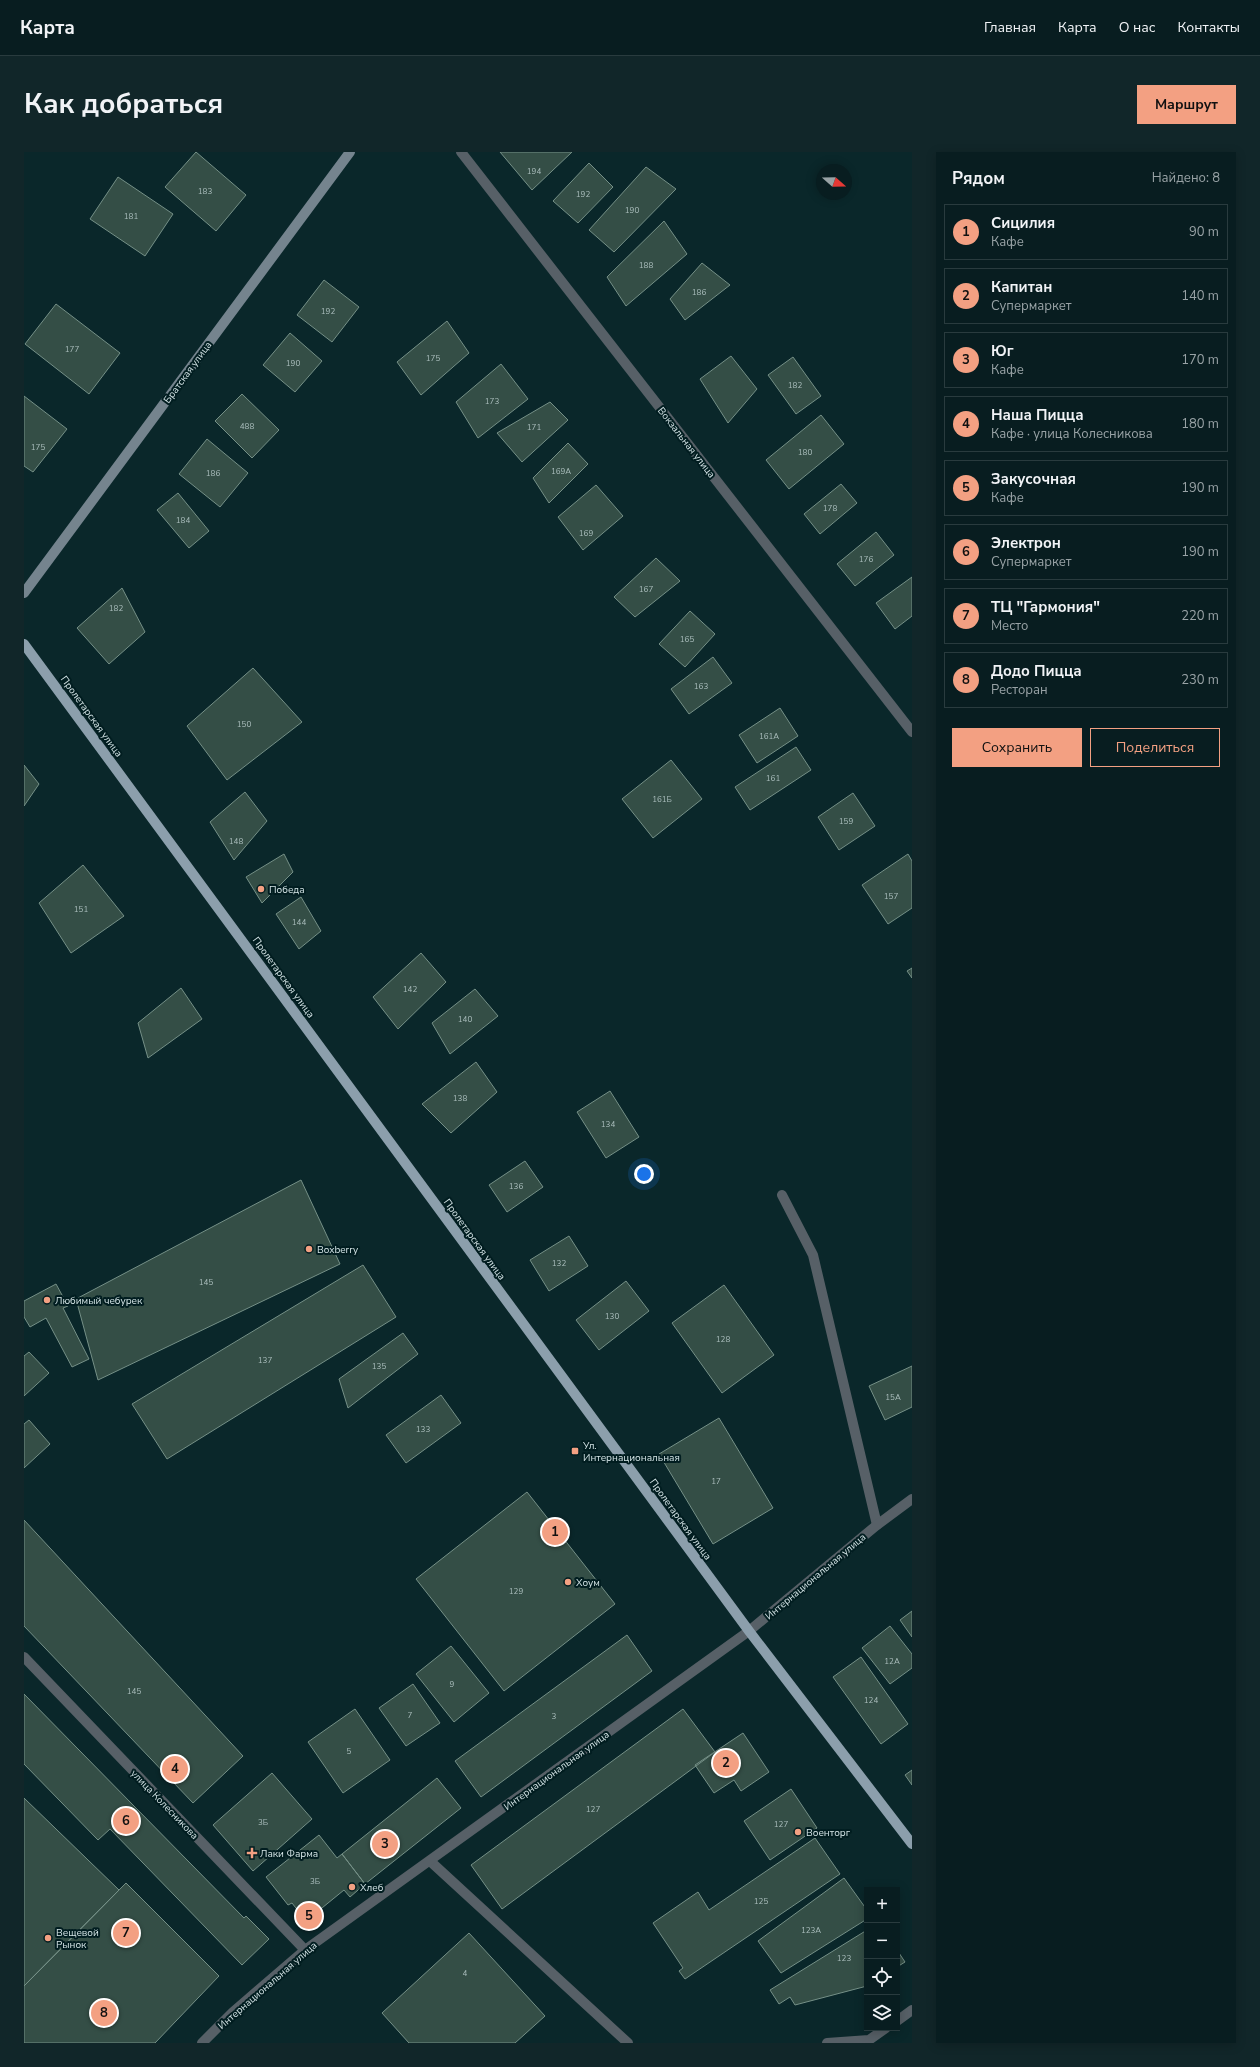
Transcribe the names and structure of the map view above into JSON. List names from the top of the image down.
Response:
{
  "streets": {
    "main road": ["Пролетарская улица"],
    "street": [
      "Братская улица",
      "Вокзальная улица",
      "Интернациональная улица",
      "улица Колесникова"
    ]
  },
  "crossings": [
    ["Пролетарская улица", "Интернациональная улица"],
    ["Интернациональная улица", "улица Колесникова"]
  ],
  "places": {
    "other": [
      "Победа",
      "Boxberry",
      "Любимый чебурек",
      "Хоум",
      "Военторг",
      "Хлеб",
      "Вещевой Рынок"
    ],
    "transit": ["Ул. Интернациональная"],
    "health": ["Лаки Фарма"]
  },
  "house_numbers": [
    "194",
    "183",
    "192",
    "190",
    "181",
    "188",
    "186",
    "192",
    "177",
    "175",
    "190",
    "182",
    "173",
    "488",
    "171",
    "175",
    "180",
    "169А",
    "186",
    "178",
    "184",
    "169",
    "176",
    "167",
    "182",
    "165",
    "163",
    "150",
    "161А",
    "161",
    "161Б",
    "159",
    "148",
    "157",
    "151",
    "144",
    "142",
    "140",
    "138",
    "134",
    "136",
    "132",
    "145",
    "130",
    "128",
    "137",
    "135",
    "15А",
    "133",
    "17",
    "129",
    "12А",
    "9",
    "145",
    "124",
    "7",
    "3",
    "5",
    "127",
    "3Б",
    "127",
    "3Б",
    "125",
    "123А",
    "123",
    "4"
  ],
  "north": "right",
  "page": {
    "header": "Карта",
    "nav": [
      "Главная",
      "Карта",
      "О нас",
      "Контакты"
    ],
    "title": "Как добраться",
    "buttons": [
      "Маршрут",
      ["Сохранить", "Поделиться"]
    ],
    "heading": ["Рядом", "Найдено: 8"],
    "list": [
      {
        "mark": "1",
        "name": "Сицилия",
        "note": "Кафе",
        "value": "90 m"
      },
      {
        "mark": "2",
        "name": "Капитан",
        "note": "Супермаркет",
        "value": "140 m"
      },
      {
        "mark": "3",
        "name": "Юг",
        "note": "Кафе",
        "value": "170 m"
      },
      {
        "mark": "4",
        "name": "Наша Пицца",
        "note": "Кафе · улица Колесникова",
        "value": "180 m"
      },
      {
        "mark": "5",
        "name": "Закусочная",
        "note": "Кафе",
        "value": "190 m"
      },
      {
        "mark": "6",
        "name": "Электрон",
        "note": "Супермаркет",
        "value": "190 m"
      },
      {
        "mark": "7",
        "name": "ТЦ \"Гармония\"",
        "note": "Место",
        "value": "220 m"
      },
      {
        "mark": "8",
        "name": "Додо Пицца",
        "note": "Ресторан",
        "value": "230 m"
      }
    ],
    "pins": [
      "1",
      "2",
      "4",
      "6",
      "3",
      "5",
      "7",
      "8"
    ],
    "map_buttons": ["+", "−"]
  }
}
